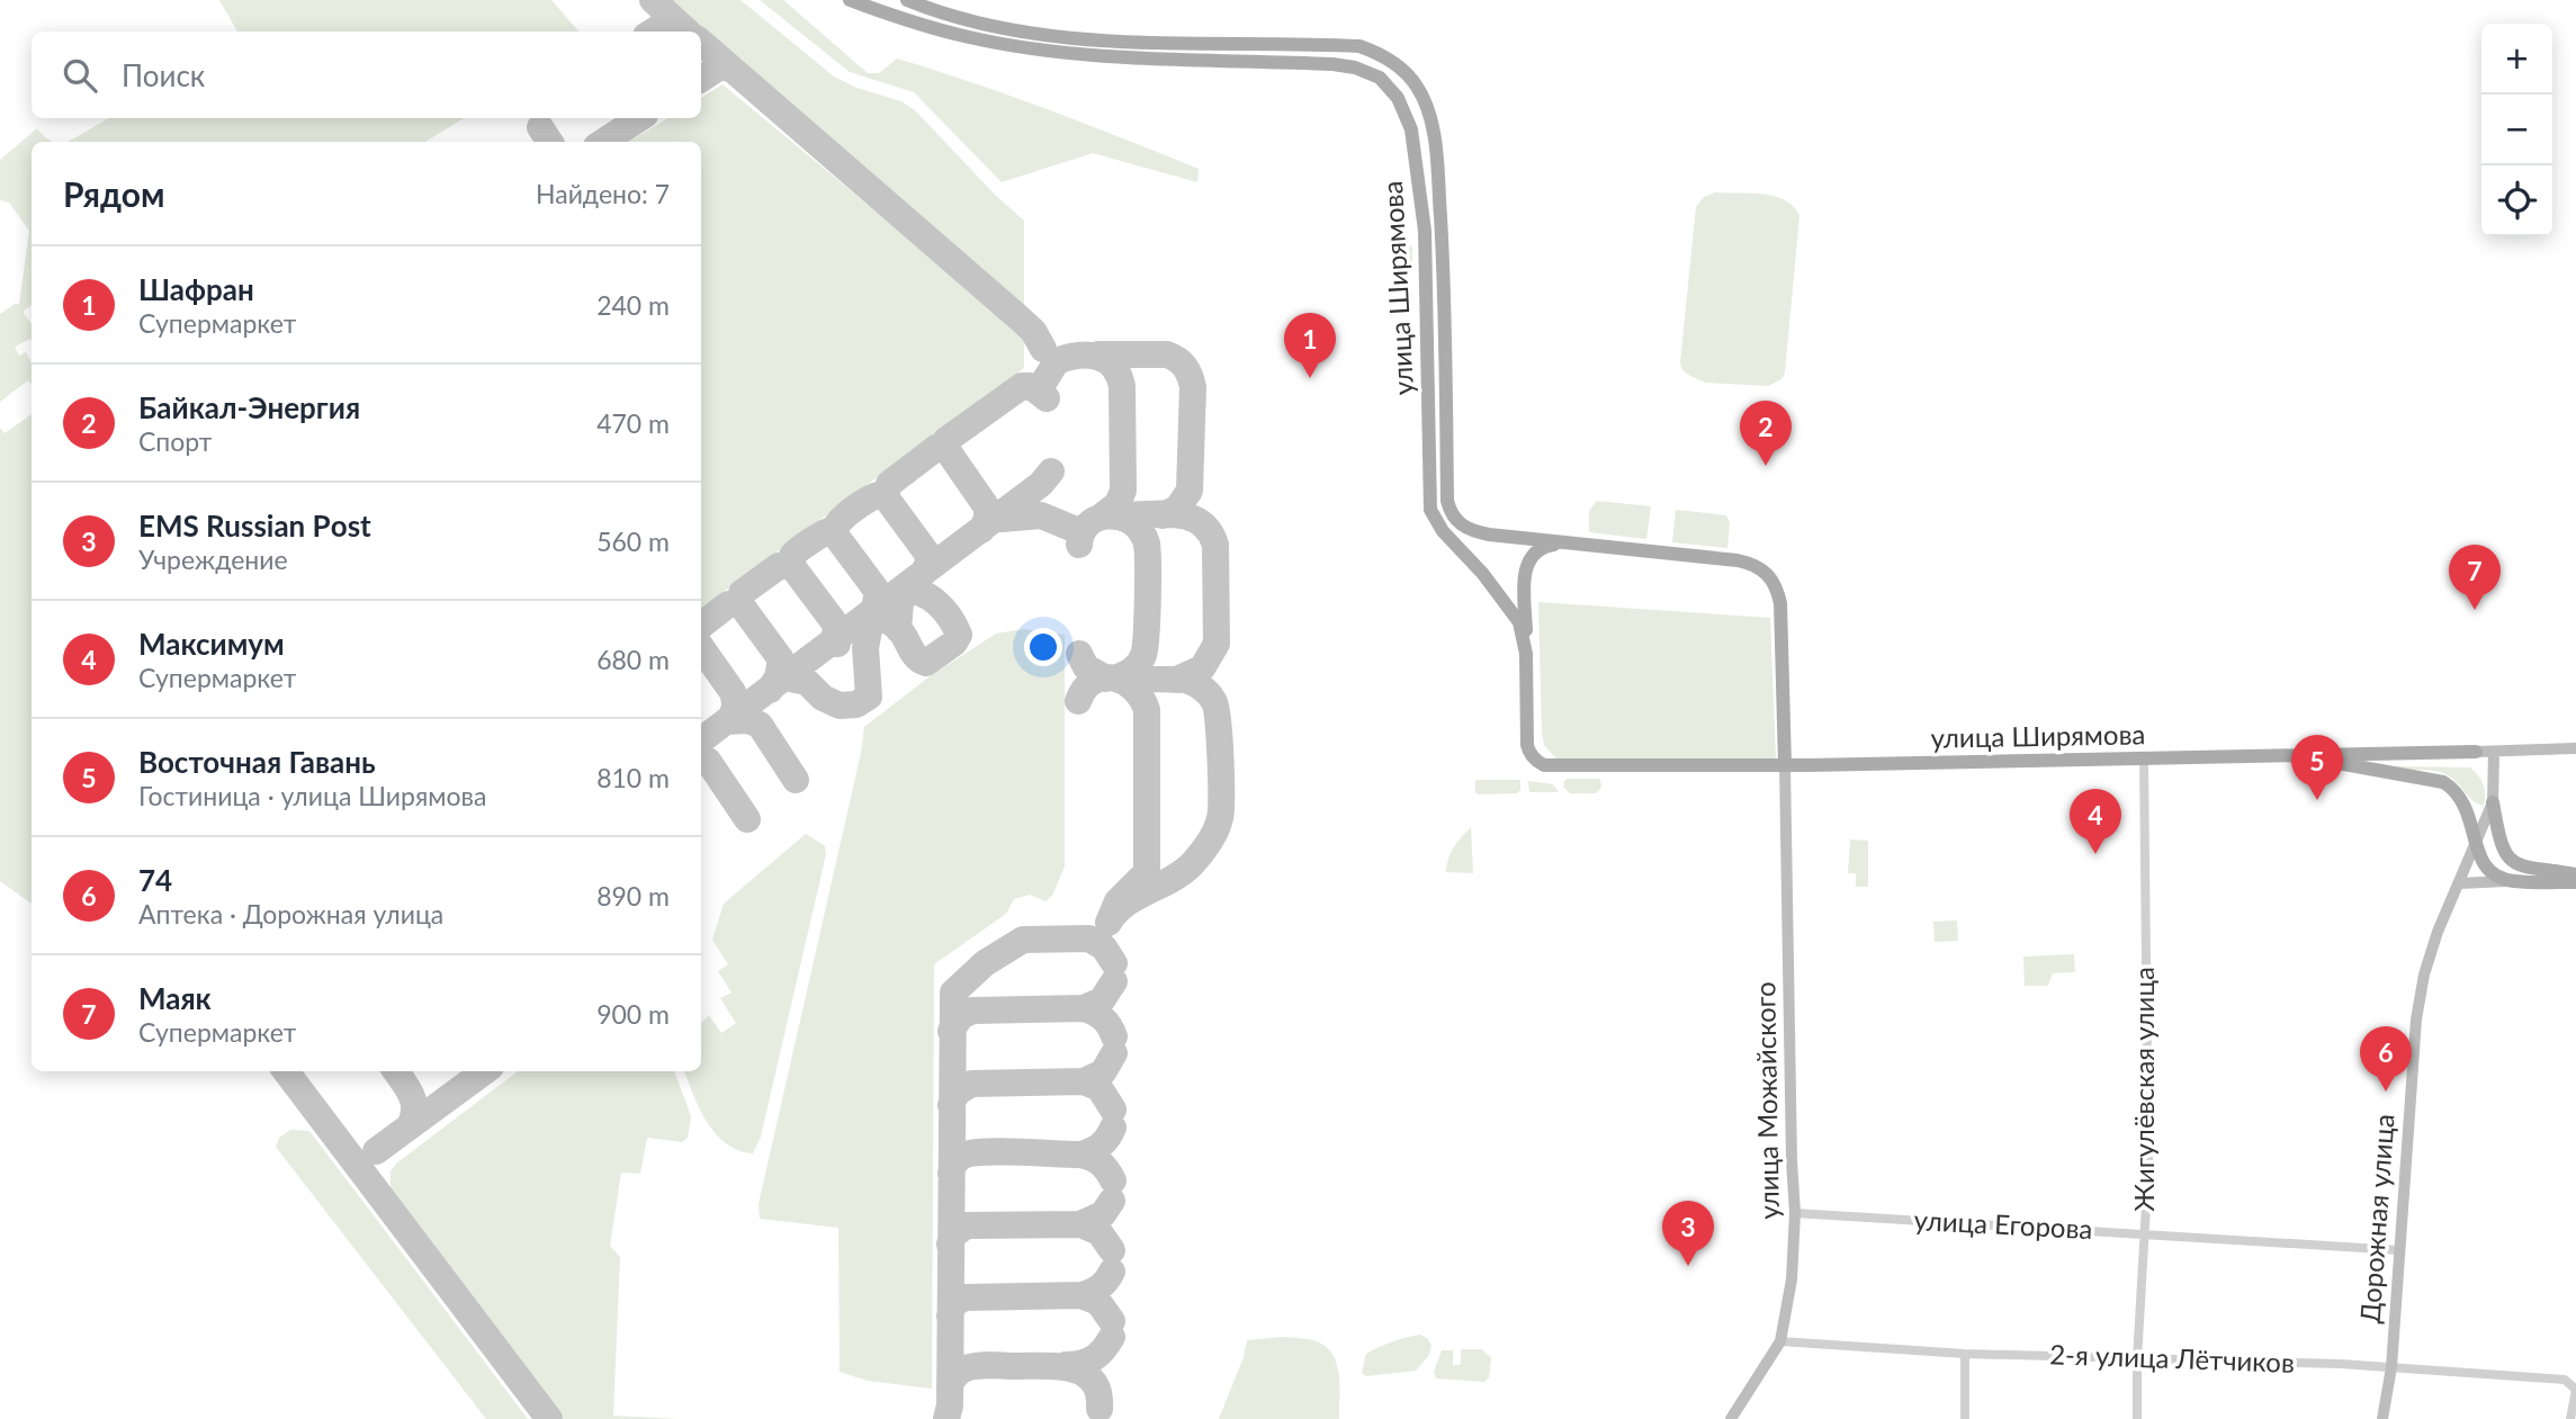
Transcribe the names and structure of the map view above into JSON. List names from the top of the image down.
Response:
{
  "streets": {
    "main road": ["улица Ширямова", "улица Можайского", "Дорожная улица"],
    "street": ["Жигулёвская улица", "улица Егорова", "2-я улица Лётчиков"]
  },
  "crossings": [
    ["улица Ширямова", "Жигулёвская улица"],
    ["улица Ширямова", "улица Можайского"],
    ["Жигулёвская улица", "улица Егорова"],
    ["Жигулёвская улица", "2-я улица Лётчиков"],
    ["улица Можайского", "улица Егорова"],
    ["улица Можайского", "2-я улица Лётчиков"],
    ["Дорожная улица", "улица Егорова"],
    ["Дорожная улица", "2-я улица Лётчиков"]
  ],
  "page": {
    "map_buttons": ["+", "−"],
    "search": "Поиск",
    "heading": ["Рядом", "Найдено: 7"],
    "list": [
      {
        "mark": "1",
        "name": "Шафран",
        "note": "Супермаркет",
        "value": "240 m"
      },
      {
        "mark": "2",
        "name": "Байкал-Энергия",
        "note": "Спорт",
        "value": "470 m"
      },
      {
        "mark": "3",
        "name": "EMS Russian Рost",
        "note": "Учреждение",
        "value": "560 m"
      },
      {
        "mark": "4",
        "name": "Максимум",
        "note": "Супермаркет",
        "value": "680 m"
      },
      {
        "mark": "5",
        "name": "Восточная Гавань",
        "note": "Гостиница · улица Ширямова",
        "value": "810 m"
      },
      {
        "mark": "6",
        "name": "74",
        "note": "Аптека · Дорожная улица",
        "value": "890 m"
      },
      {
        "mark": "7",
        "name": "Маяк",
        "note": "Супермаркет",
        "value": "900 m"
      }
    ],
    "pins": [
      "1",
      "2",
      "7",
      "5",
      "4",
      "6",
      "3"
    ]
  }
}
